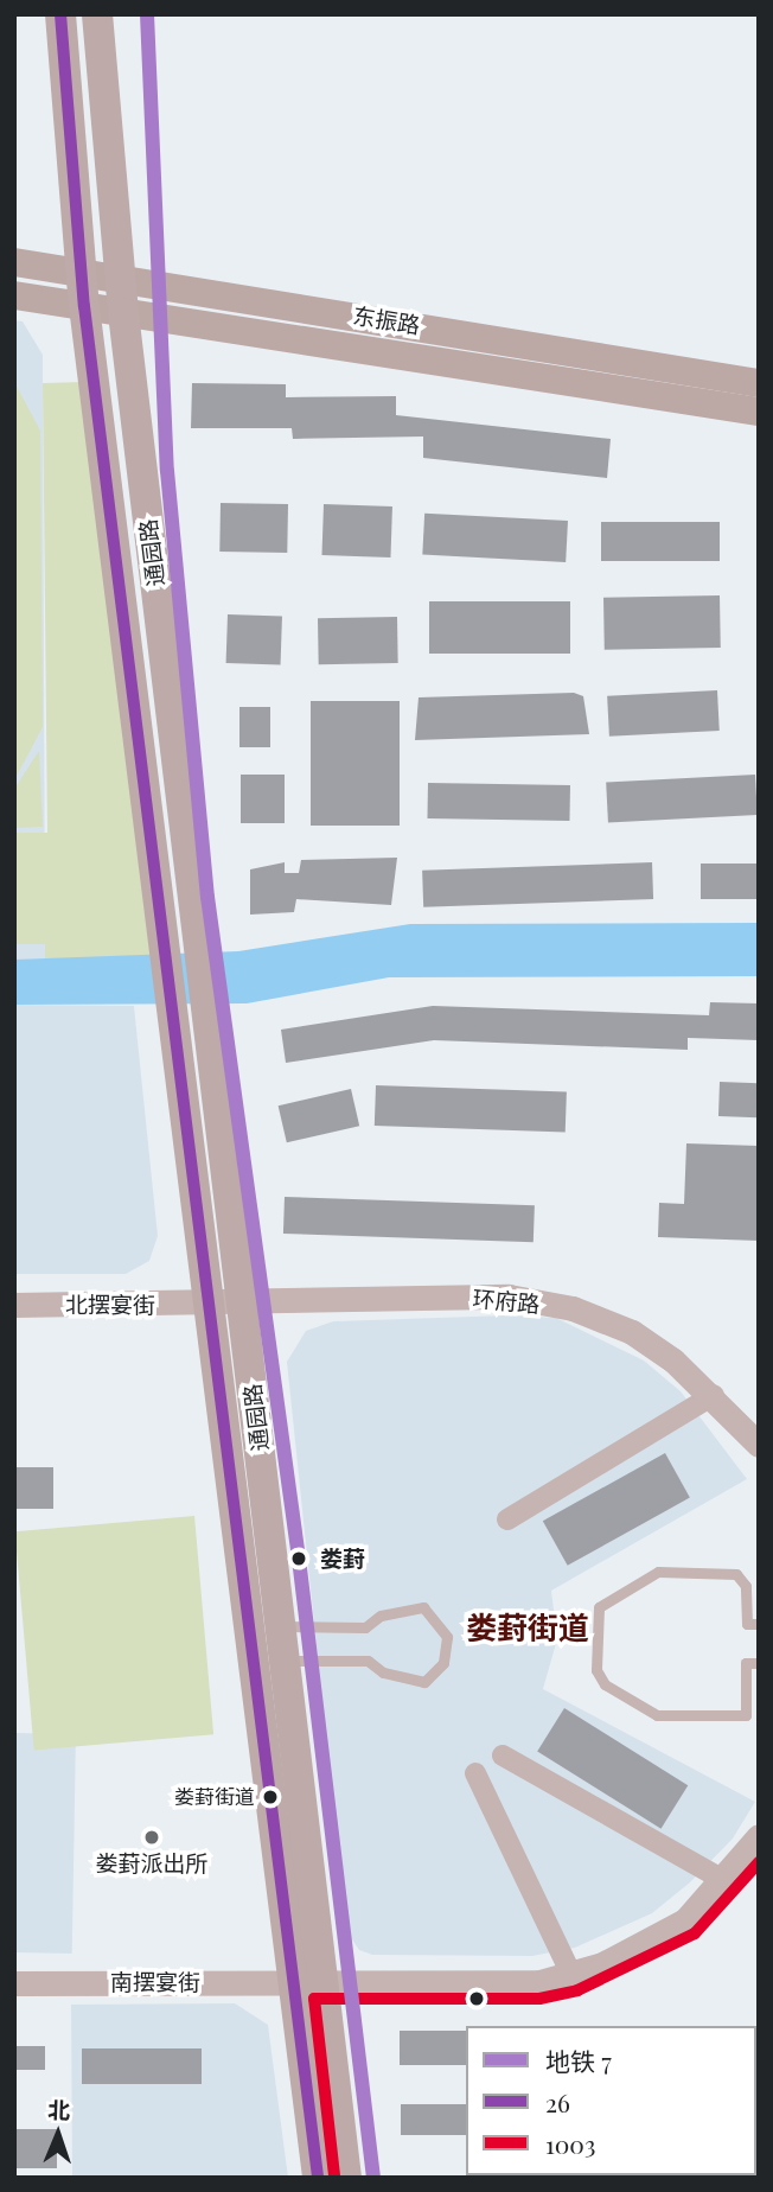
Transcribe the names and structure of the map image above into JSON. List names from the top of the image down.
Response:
{
  "streets": {
    "main road": ["东振路", "通园路"],
    "street": ["环府路", "北摆宴街", "南摆宴街"]
  },
  "crossings": [
    ["东振路", "通园路"],
    ["通园路", "环府路"],
    ["通园路", "北摆宴街"],
    ["通园路", "南摆宴街"],
    ["环府路", "北摆宴街"]
  ],
  "districts": ["娄葑街道"],
  "places": ["娄葑", "娄葑街道", "娄葑派出所"],
  "lines": ["metro line 7", "transit line 26", "transit line 1003"],
  "legend": ["地铁 7", "26", "1003"],
  "north": "top"
}
